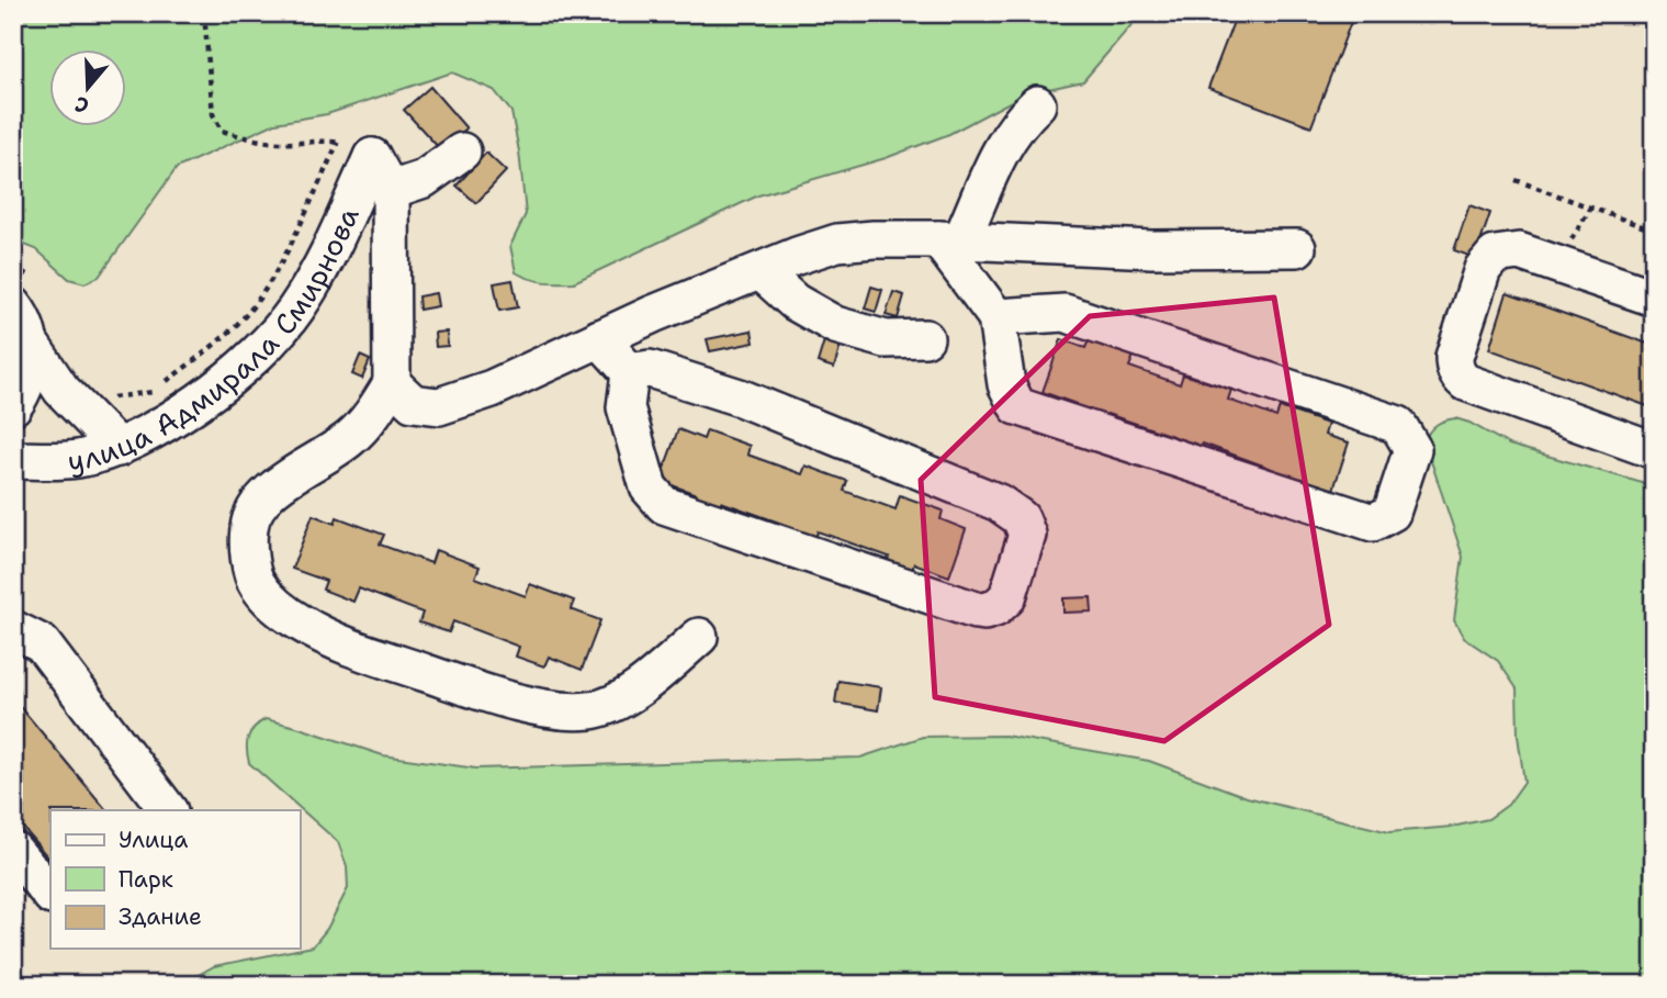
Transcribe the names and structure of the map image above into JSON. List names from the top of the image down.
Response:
{
  "streets": {
    "street": ["улица Адмирала Смирнова"]
  },
  "legend": ["Улица", "Парк", "Здание"],
  "north": "bottom"
}
